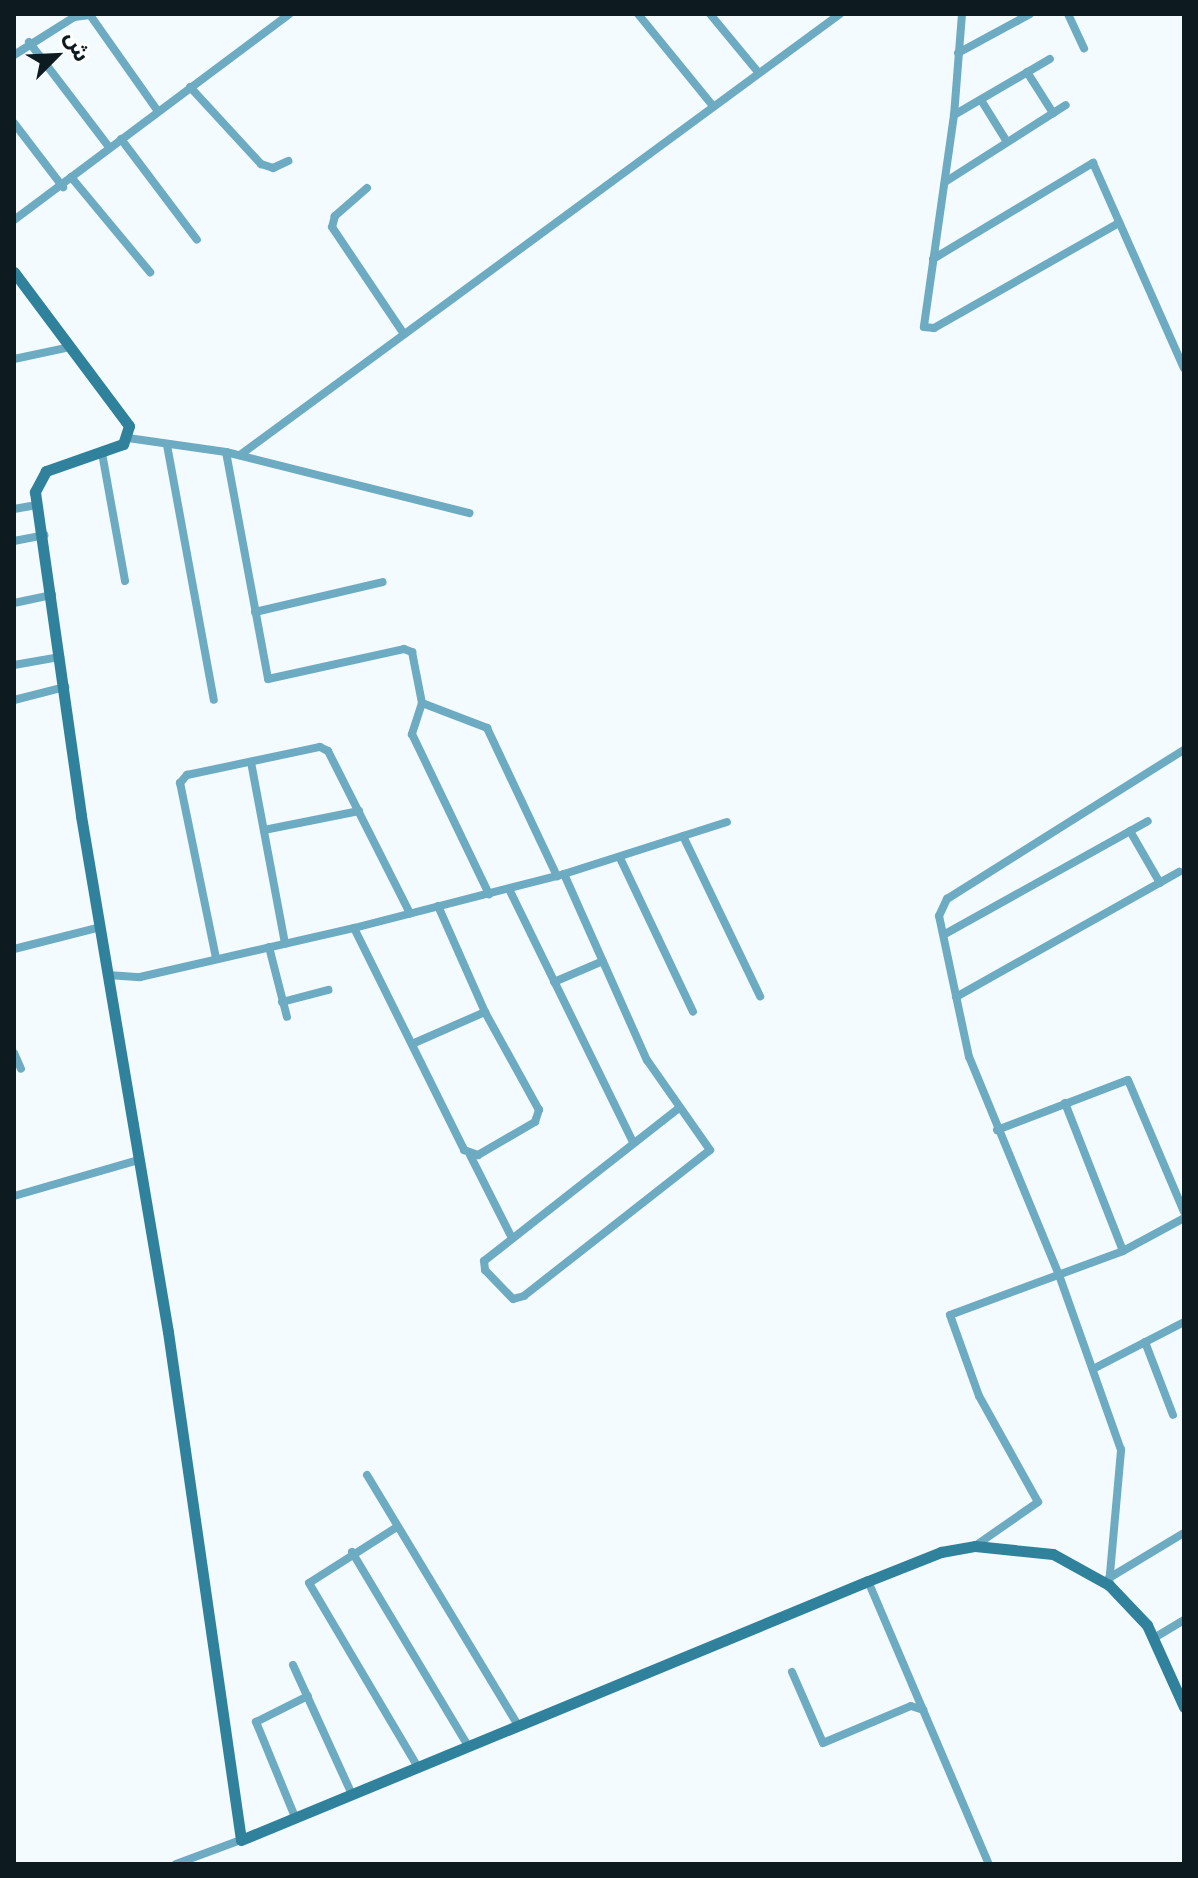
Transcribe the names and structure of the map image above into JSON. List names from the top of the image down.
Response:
{
  "north": "top right"
}
